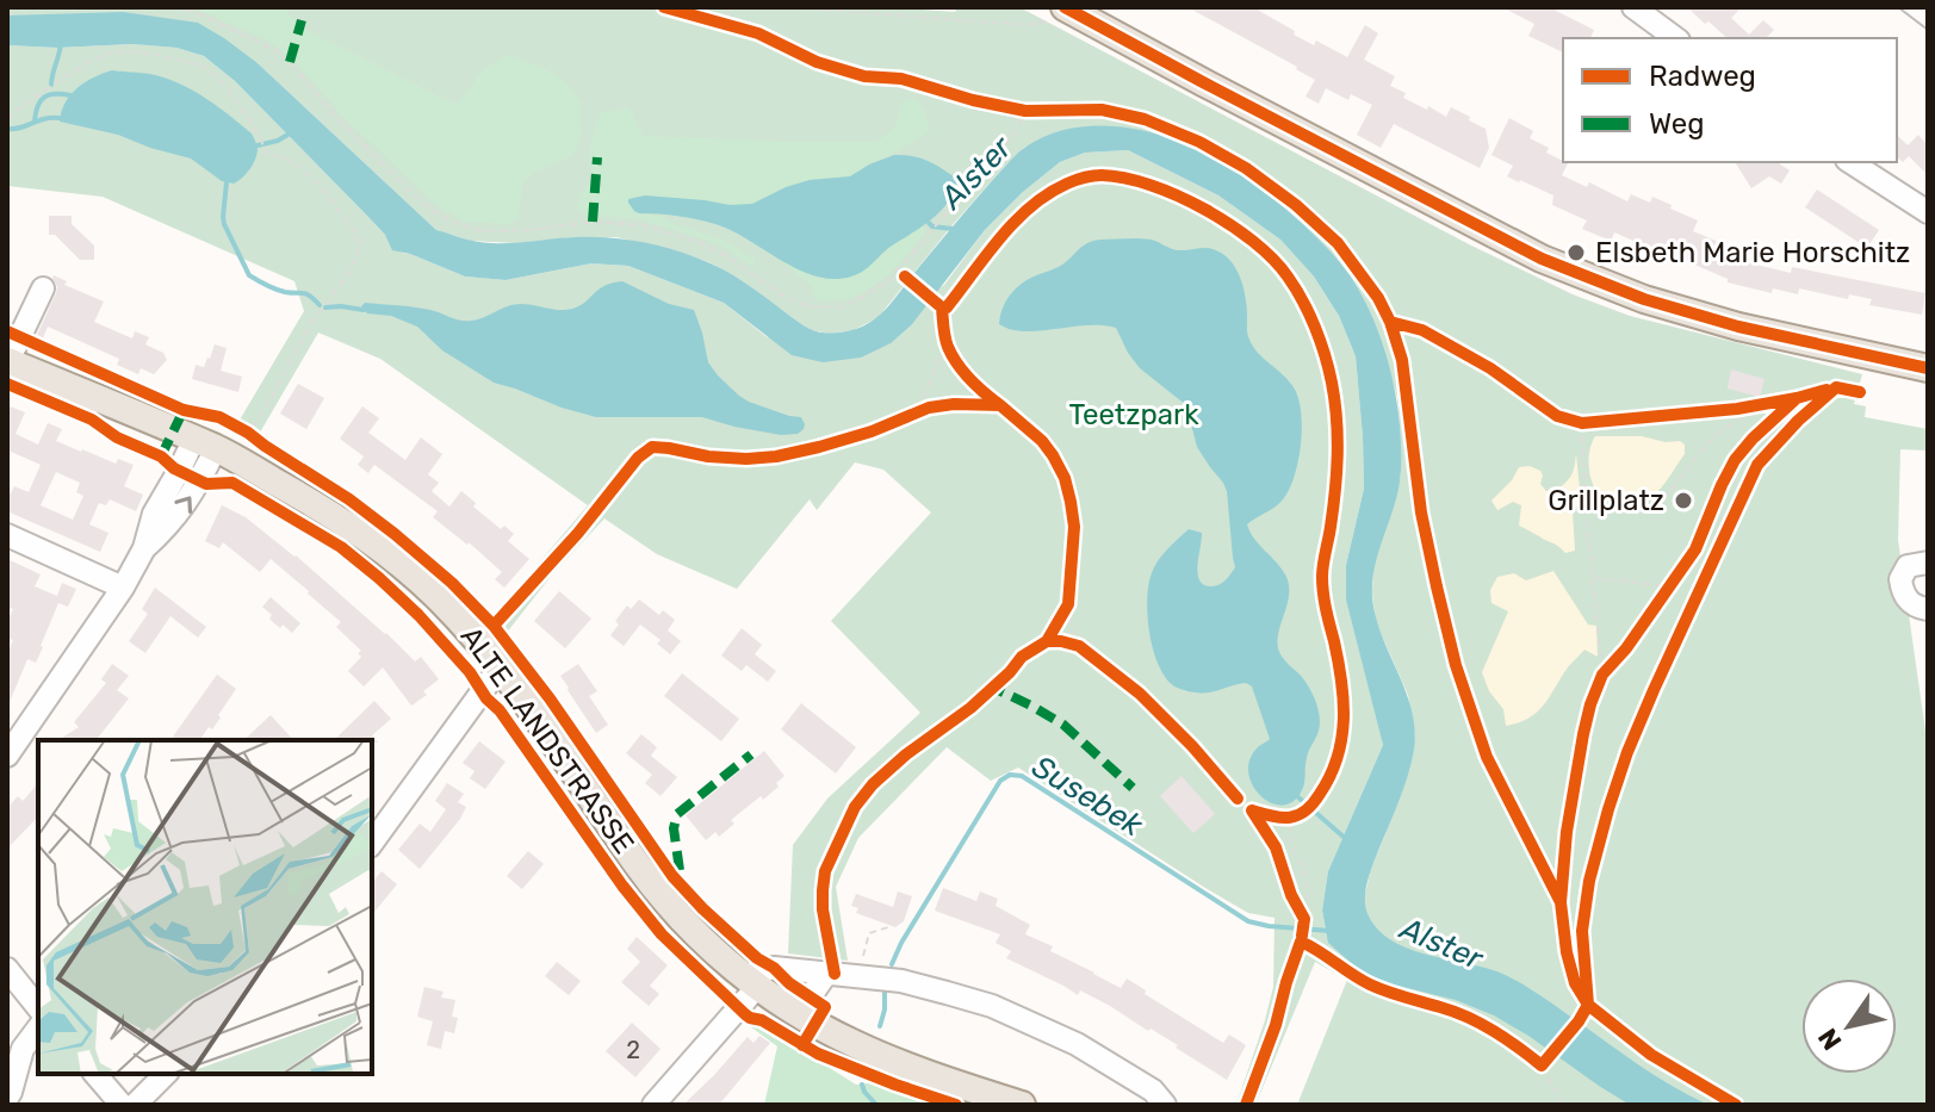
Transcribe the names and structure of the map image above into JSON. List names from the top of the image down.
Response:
{
  "streets": {
    "main road": ["ALTE LANDSTRASSE"]
  },
  "water": ["Alster", "Susebek"],
  "parks": ["Teetzpark"],
  "places": ["Elsbeth Marie Horschitz", "Grillplatz"],
  "house_numbers": ["2"],
  "legend": ["Radweg", "Weg"],
  "north": "bottom left"
}
